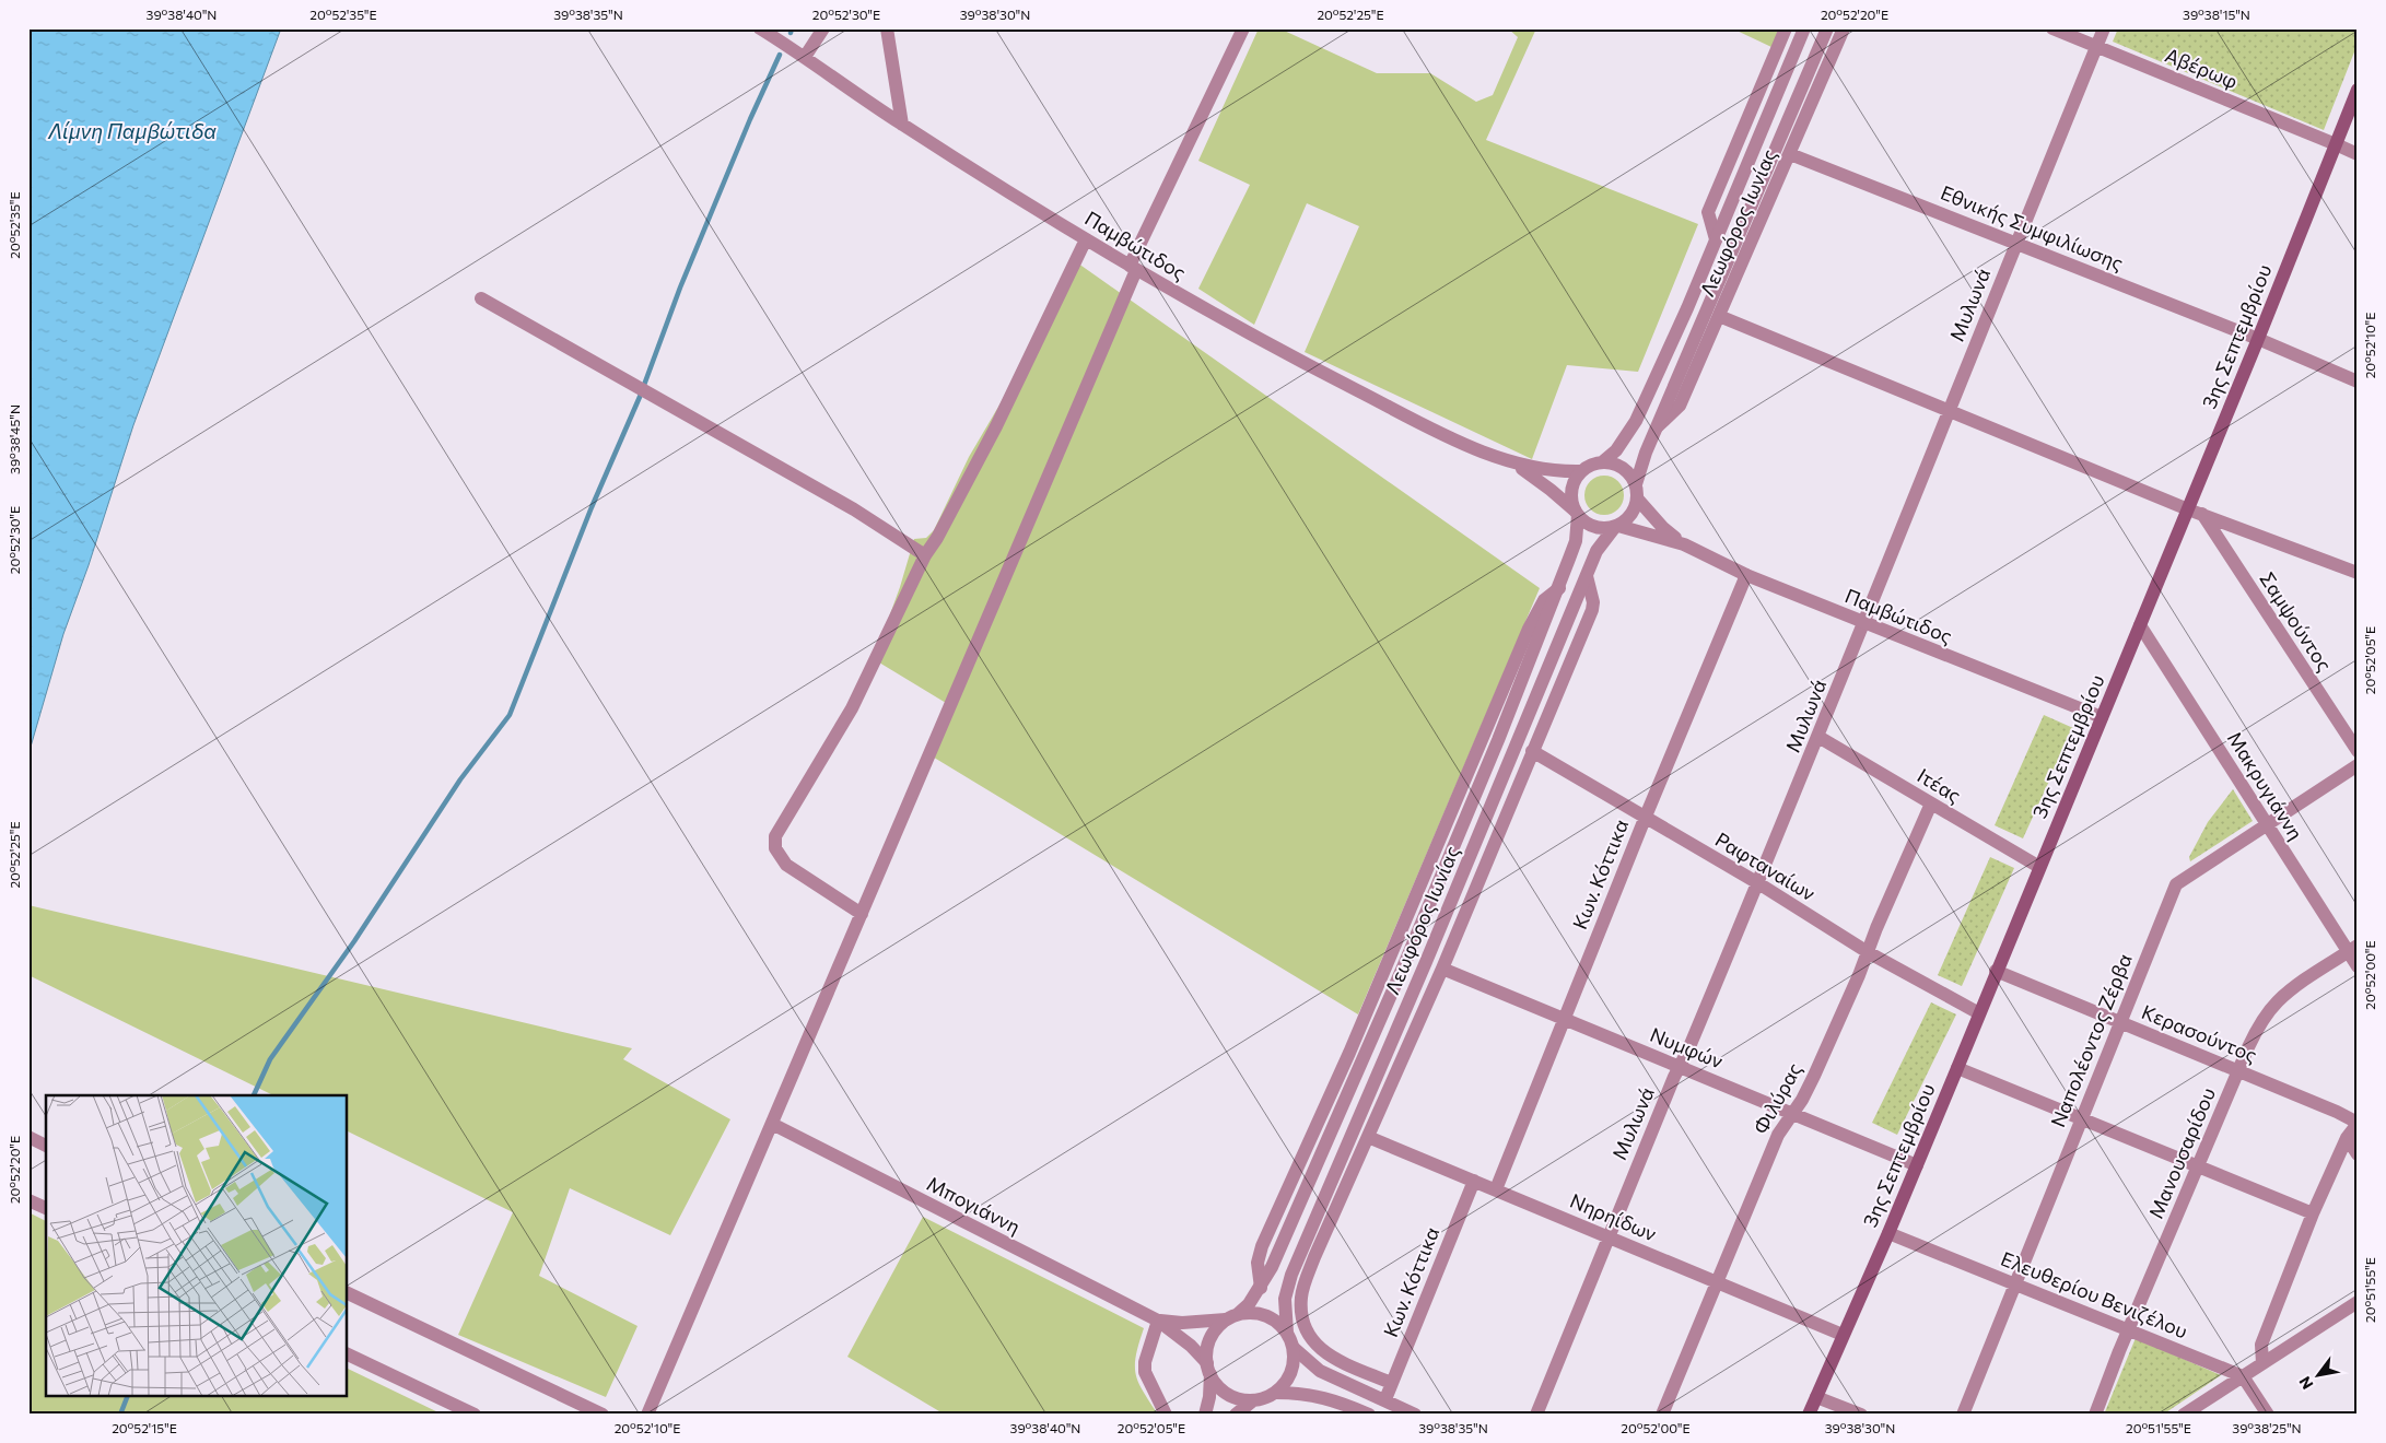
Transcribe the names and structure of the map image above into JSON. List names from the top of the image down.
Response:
{
  "streets": {
    "main road": ["3ης Σεπτεμβρίου"],
    "street": [
      "Αβέρωφ",
      "Λεωφόρος Ιωνίας",
      "Εθνικής Συμφιλίωσης",
      "Παμβώτιδος",
      "Μυλωνά",
      "Σαμψούντος",
      "Ιτέας",
      "Μακρυγιάννη",
      "Ραφταναίων",
      "Κων. Κόττικα",
      "Κερασούντος",
      "Ναπολέοντος Ζέρβα",
      "Νυμφών",
      "Φιλύρας",
      "Μανουσαρίδου",
      "Μπογιάννη",
      "Νηρηίδων",
      "Ελευθερίου Βενιζέλου"
    ]
  },
  "crossings": [
    ["Αβέρωφ", "Μυλωνά"],
    ["Αβέρωφ", "3ης Σεπτεμβρίου"],
    ["Λεωφόρος Ιωνίας", "Εθνικής Συμφιλίωσης"],
    ["Λεωφόρος Ιωνίας", "Παμβώτιδος"],
    ["Λεωφόρος Ιωνίας", "Μπογιάννη"],
    ["Εθνικής Συμφιλίωσης", "Μυλωνά"],
    ["Εθνικής Συμφιλίωσης", "3ης Σεπτεμβρίου"],
    ["Παμβώτιδος", "Μυλωνά"],
    ["Παμβώτιδος", "3ης Σεπτεμβρίου"],
    ["Παμβώτιδος", "Κων. Κόττικα"],
    ["Μυλωνά", "Ιτέας"],
    ["Μυλωνά", "Ραφταναίων"],
    ["Μυλωνά", "Νυμφών"],
    ["Μυλωνά", "Νηρηίδων"],
    ["3ης Σεπτεμβρίου", "Ιτέας"],
    ["3ης Σεπτεμβρίου", "Μακρυγιάννη"],
    ["3ης Σεπτεμβρίου", "Ραφταναίων"],
    ["3ης Σεπτεμβρίου", "Κερασούντος"],
    ["3ης Σεπτεμβρίου", "Νυμφών"],
    ["3ης Σεπτεμβρίου", "Νηρηίδων"],
    ["3ης Σεπτεμβρίου", "Ελευθερίου Βενιζέλου"],
    ["Ιτέας", "Φιλύρας"],
    ["Μακρυγιάννη", "Ναπολέοντος Ζέρβα"],
    ["Μακρυγιάννη", "Μανουσαρίδου"],
    ["Ραφταναίων", "Κων. Κόττικα"],
    ["Ραφταναίων", "Φιλύρας"],
    ["Κων. Κόττικα", "Νυμφών"],
    ["Κων. Κόττικα", "Νηρηίδων"],
    ["Κερασούντος", "Ναπολέοντος Ζέρβα"],
    ["Κερασούντος", "Μανουσαρίδου"],
    ["Ναπολέοντος Ζέρβα", "Ελευθερίου Βενιζέλου"],
    ["Νυμφών", "Φιλύρας"],
    ["Φιλύρας", "Νηρηίδων"],
    ["Μανουσαρίδου", "Ελευθερίου Βενιζέλου"]
  ],
  "water": ["Λίμνη Παμβώτιδα"],
  "north": "bottom left",
  "coordinates": [
    "39°38'40\"N",
    "20°52'35\"E",
    "39°38'35\"N",
    "20°52'30\"E",
    "39°38'30\"N",
    "20°52'25\"E",
    "20°52'20\"E",
    "39°38'15\"N",
    "20°52'10\"E",
    "39°38'45\"N",
    "20°52'05\"E",
    "20°52'00\"E",
    "20°51'55\"E",
    "20°52'15\"E",
    "39°38'25\"N"
  ]
}
